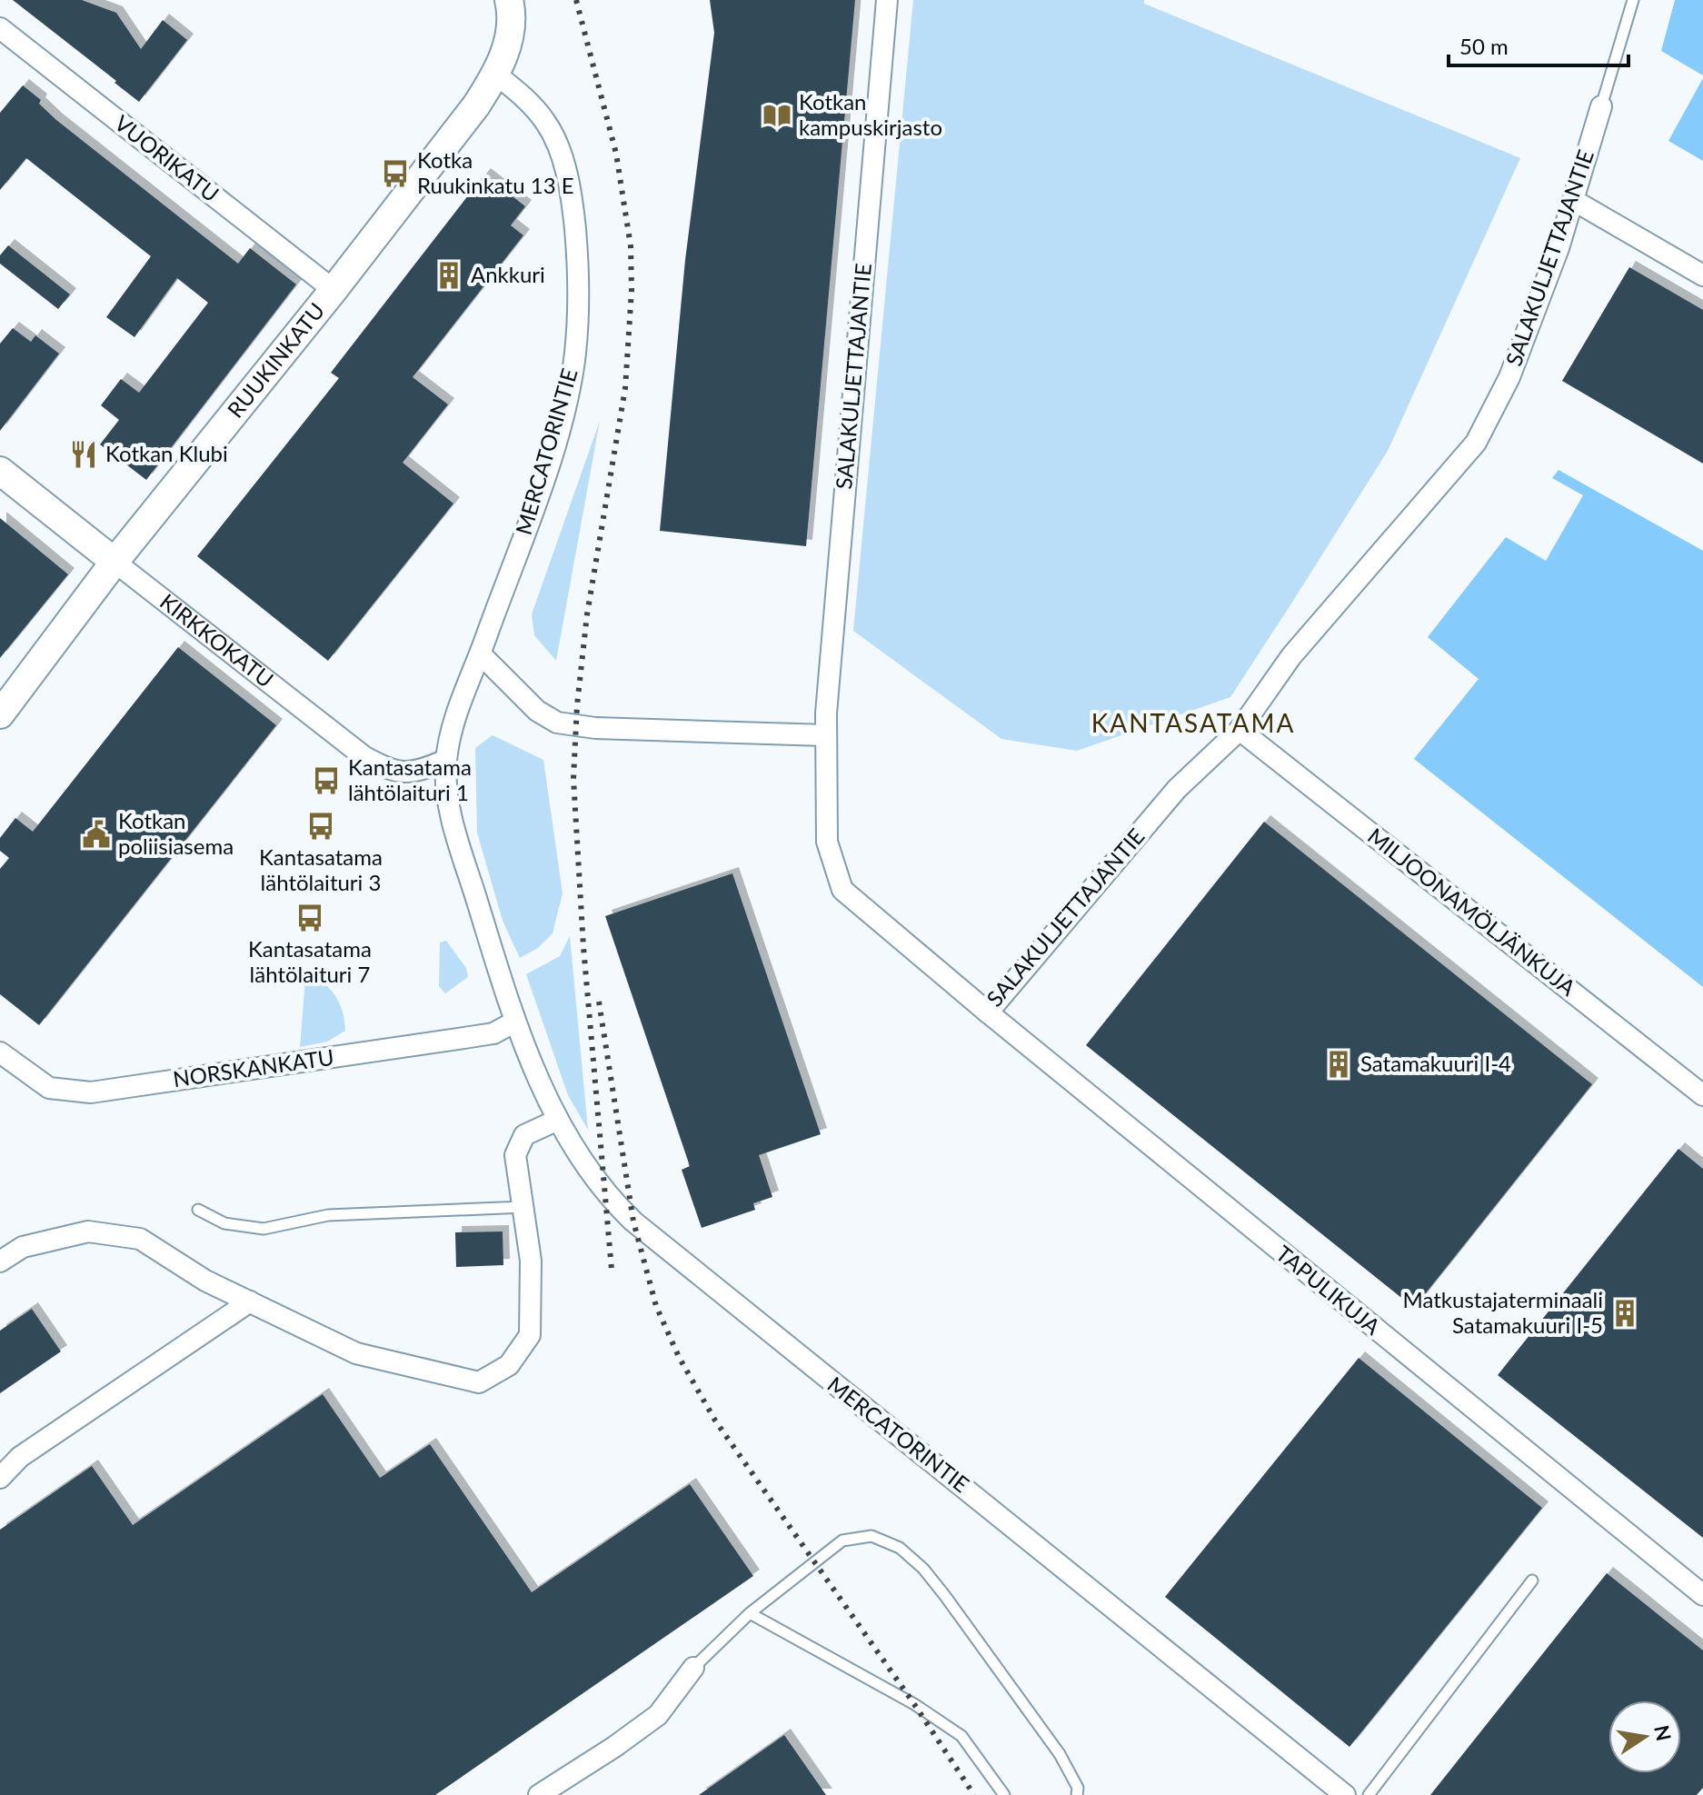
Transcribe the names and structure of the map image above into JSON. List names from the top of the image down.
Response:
{
  "streets": {
    "street": [
      "VUORIKATU",
      "SALAKULJETTAJANTIE",
      "RUUKINKATU",
      "MERCATORINTIE",
      "KIRKKOKATU",
      "MILJOONAMÖLJÄNKUJA",
      "NORSKANKATU",
      "TAPULIKUJA"
    ]
  },
  "crossings": [
    ["VUORIKATU", "RUUKINKATU"],
    ["SALAKULJETTAJANTIE", "MILJOONAMÖLJÄNKUJA"],
    ["SALAKULJETTAJANTIE", "TAPULIKUJA"],
    ["RUUKINKATU", "MERCATORINTIE"],
    ["RUUKINKATU", "KIRKKOKATU"],
    ["MERCATORINTIE", "KIRKKOKATU"],
    ["MERCATORINTIE", "NORSKANKATU"]
  ],
  "districts": ["KANTASATAMA"],
  "places": {
    "library": ["Kotkan kampuskirjasto"],
    "bus stop": [
      "Kotka Ruukinkatu 13 E",
      "Kantasatama lähtölaituri 1",
      "Kantasatama lähtölaituri 3",
      "Kantasatama lähtölaituri 7"
    ],
    "building": ["Ankkuri", "Satamakuuri I-4", "Matkustajaterminaali Satamakuuri I-5"],
    "restaurant": ["Kotkan Klubi"],
    "public building": ["Kotkan poliisiasema"]
  },
  "scale_bar": "50 m",
  "north": "right"
}
